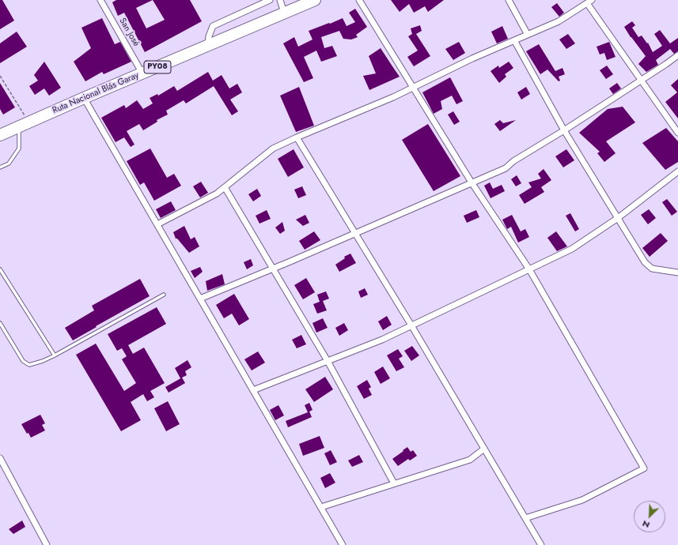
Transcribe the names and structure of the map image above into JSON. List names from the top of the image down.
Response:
{
  "streets": {
    "highway": ["PY08", "Ruta Nacional Blás Garay"],
    "street": ["San José"]
  },
  "crossings": [
    ["San José", "Ruta Nacional Blás Garay"]
  ],
  "north": "bottom left"
}
